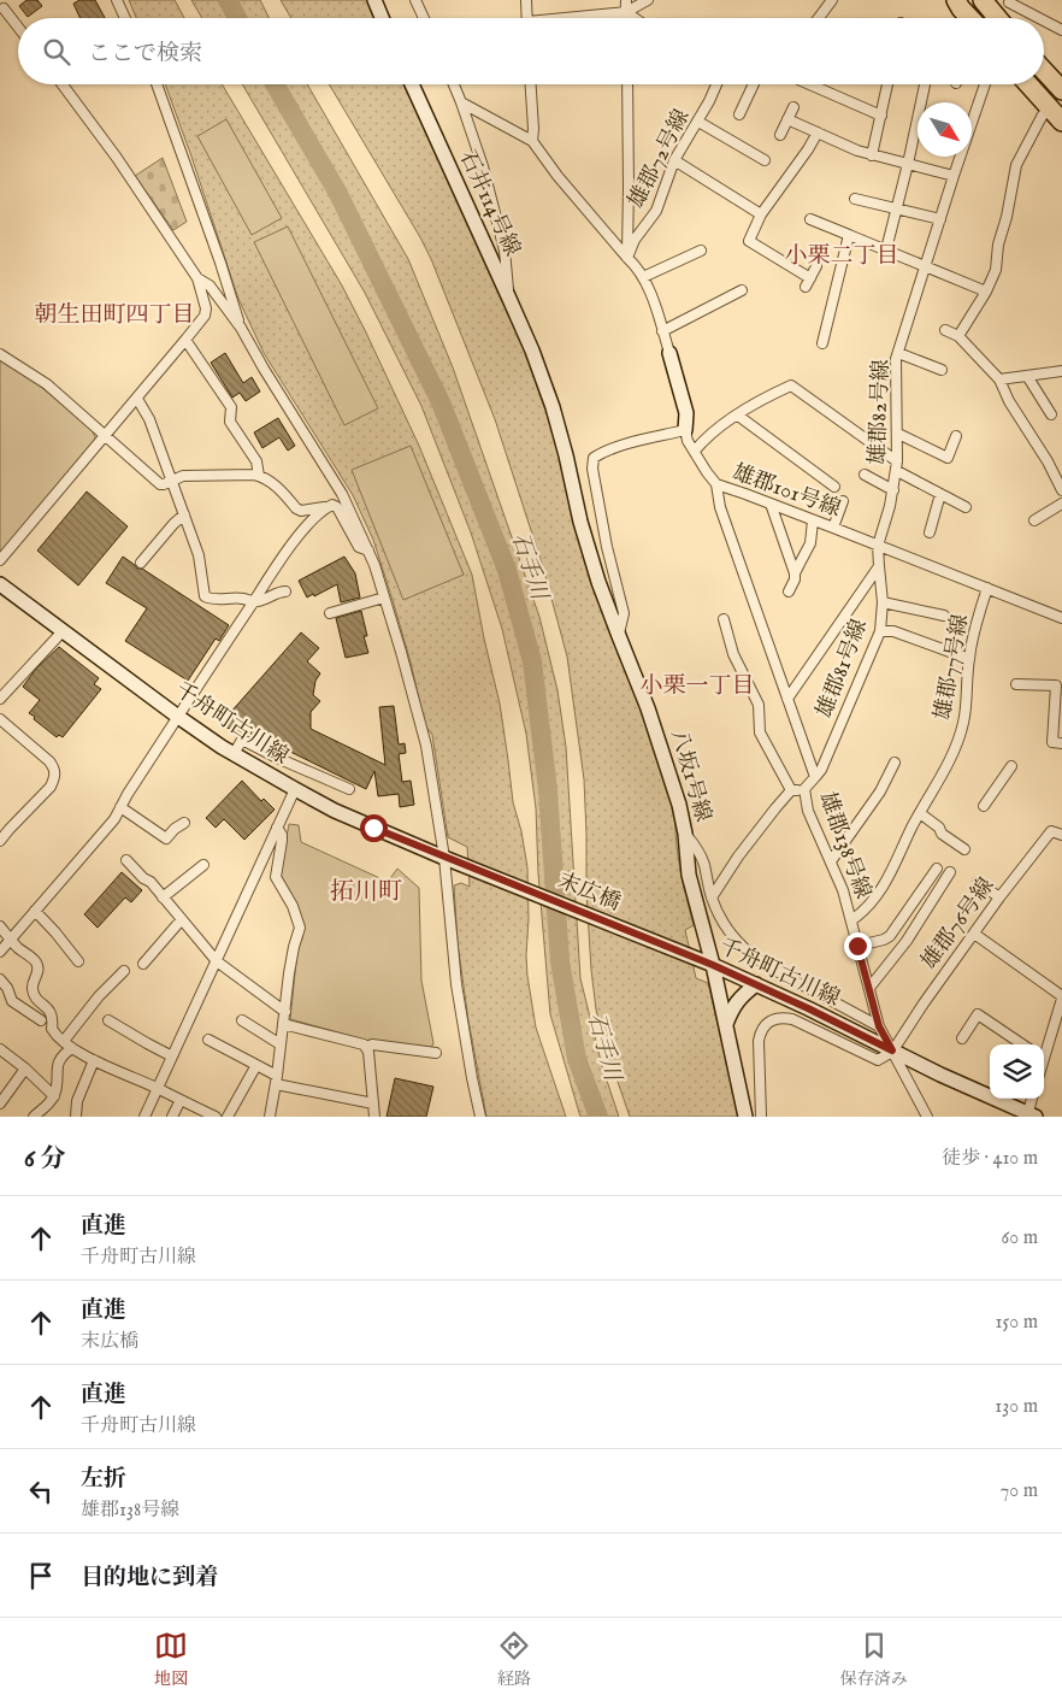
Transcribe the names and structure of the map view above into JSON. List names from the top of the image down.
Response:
{
  "streets": {
    "street": [
      "雄郡72号線",
      "石井114号線",
      "雄郡82号線",
      "雄郡101号線",
      "雄郡77号線",
      "雄郡81号線",
      "千舟町古川線",
      "八坂1号線",
      "雄郡138号線",
      "末広橋",
      "雄郡76号線"
    ]
  },
  "crossings": [
    ["石井114号線", "八坂1号線"],
    ["雄郡82号線", "雄郡101号線"],
    ["雄郡82号線", "雄郡81号線"],
    ["雄郡101号線", "雄郡77号線"],
    ["雄郡101号線", "雄郡138号線"],
    ["雄郡77号線", "雄郡138号線"],
    ["雄郡81号線", "雄郡138号線"],
    ["千舟町古川線", "八坂1号線"],
    ["千舟町古川線", "雄郡138号線"],
    ["千舟町古川線", "末広橋"],
    ["千舟町古川線", "雄郡76号線"],
    ["八坂1号線", "末広橋"],
    ["雄郡138号線", "雄郡76号線"]
  ],
  "districts": [
    "小栗二丁目",
    "朝生田町四丁目",
    "小栗一丁目",
    "拓川町"
  ],
  "water": ["石手川"],
  "north": "bottom right",
  "page": {
    "search": "ここで検索",
    "heading": ["6 分", "徒歩 · 410 m"],
    "list": [
      ["直進", "千舟町古川線", "60 m"],
      ["直進", "末広橋", "150 m"],
      ["直進", "千舟町古川線", "130 m"],
      ["左折", "雄郡138号線", "70 m"],
      "目的地に到着"
    ],
    "nav": ["地図", "経路", "保存済み"]
  }
}
